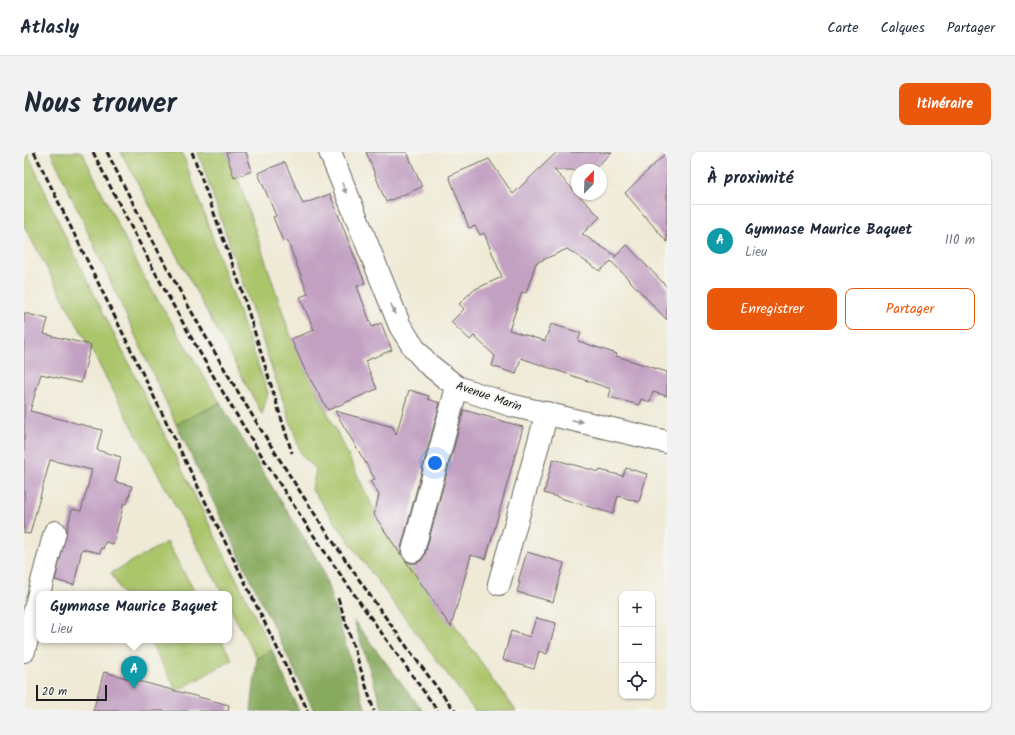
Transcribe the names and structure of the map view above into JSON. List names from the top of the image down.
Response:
{
  "streets": {
    "street": ["Avenue Marin"]
  },
  "one_way": ["Avenue Marin"],
  "scale_bar": "20 m",
  "north": "top right",
  "page": {
    "header": "Atlasly",
    "nav": ["Carte", "Calques", "Partager"],
    "title": "Nous trouver",
    "buttons": [
      "Itinéraire",
      ["Enregistrer", "Partager"]
    ],
    "heading": "À proximité",
    "list": [
      {
        "mark": "A",
        "name": "Gymnase Maurice Baquet",
        "note": "Lieu",
        "value": "110 m"
      }
    ],
    "map_buttons": ["+", "−"],
    "popup": ["Gymnase Maurice Baquet", "Lieu"],
    "pins": "A",
    "scale": "20 m"
  }
}
